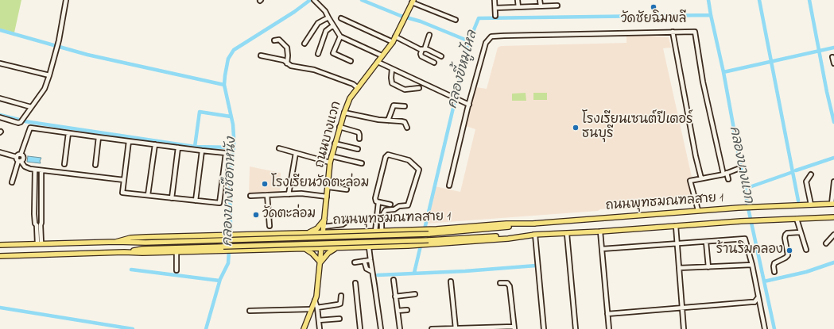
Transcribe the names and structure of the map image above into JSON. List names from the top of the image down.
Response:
{
  "streets": {
    "main road": ["ถนนบางแวก", "ถนนพุทธมณฑลสาย 1"]
  },
  "crossings": [
    ["ถนนบางแวก", "ถนนพุทธมณฑลสาย 1"]
  ],
  "water": ["คลองขี้หมูไหล", "คลองบางแวก", "คลองบางเชือกหนัง"],
  "places": [
    "วัดชัยฉิมพลี",
    "โรงเรียนเซนต์ปีเตอร์ ธนบุรี",
    "โรงเรียนวัดตะล่อม",
    "วัดตะล่อม",
    "ร้านริมคลอง"
  ]
}
